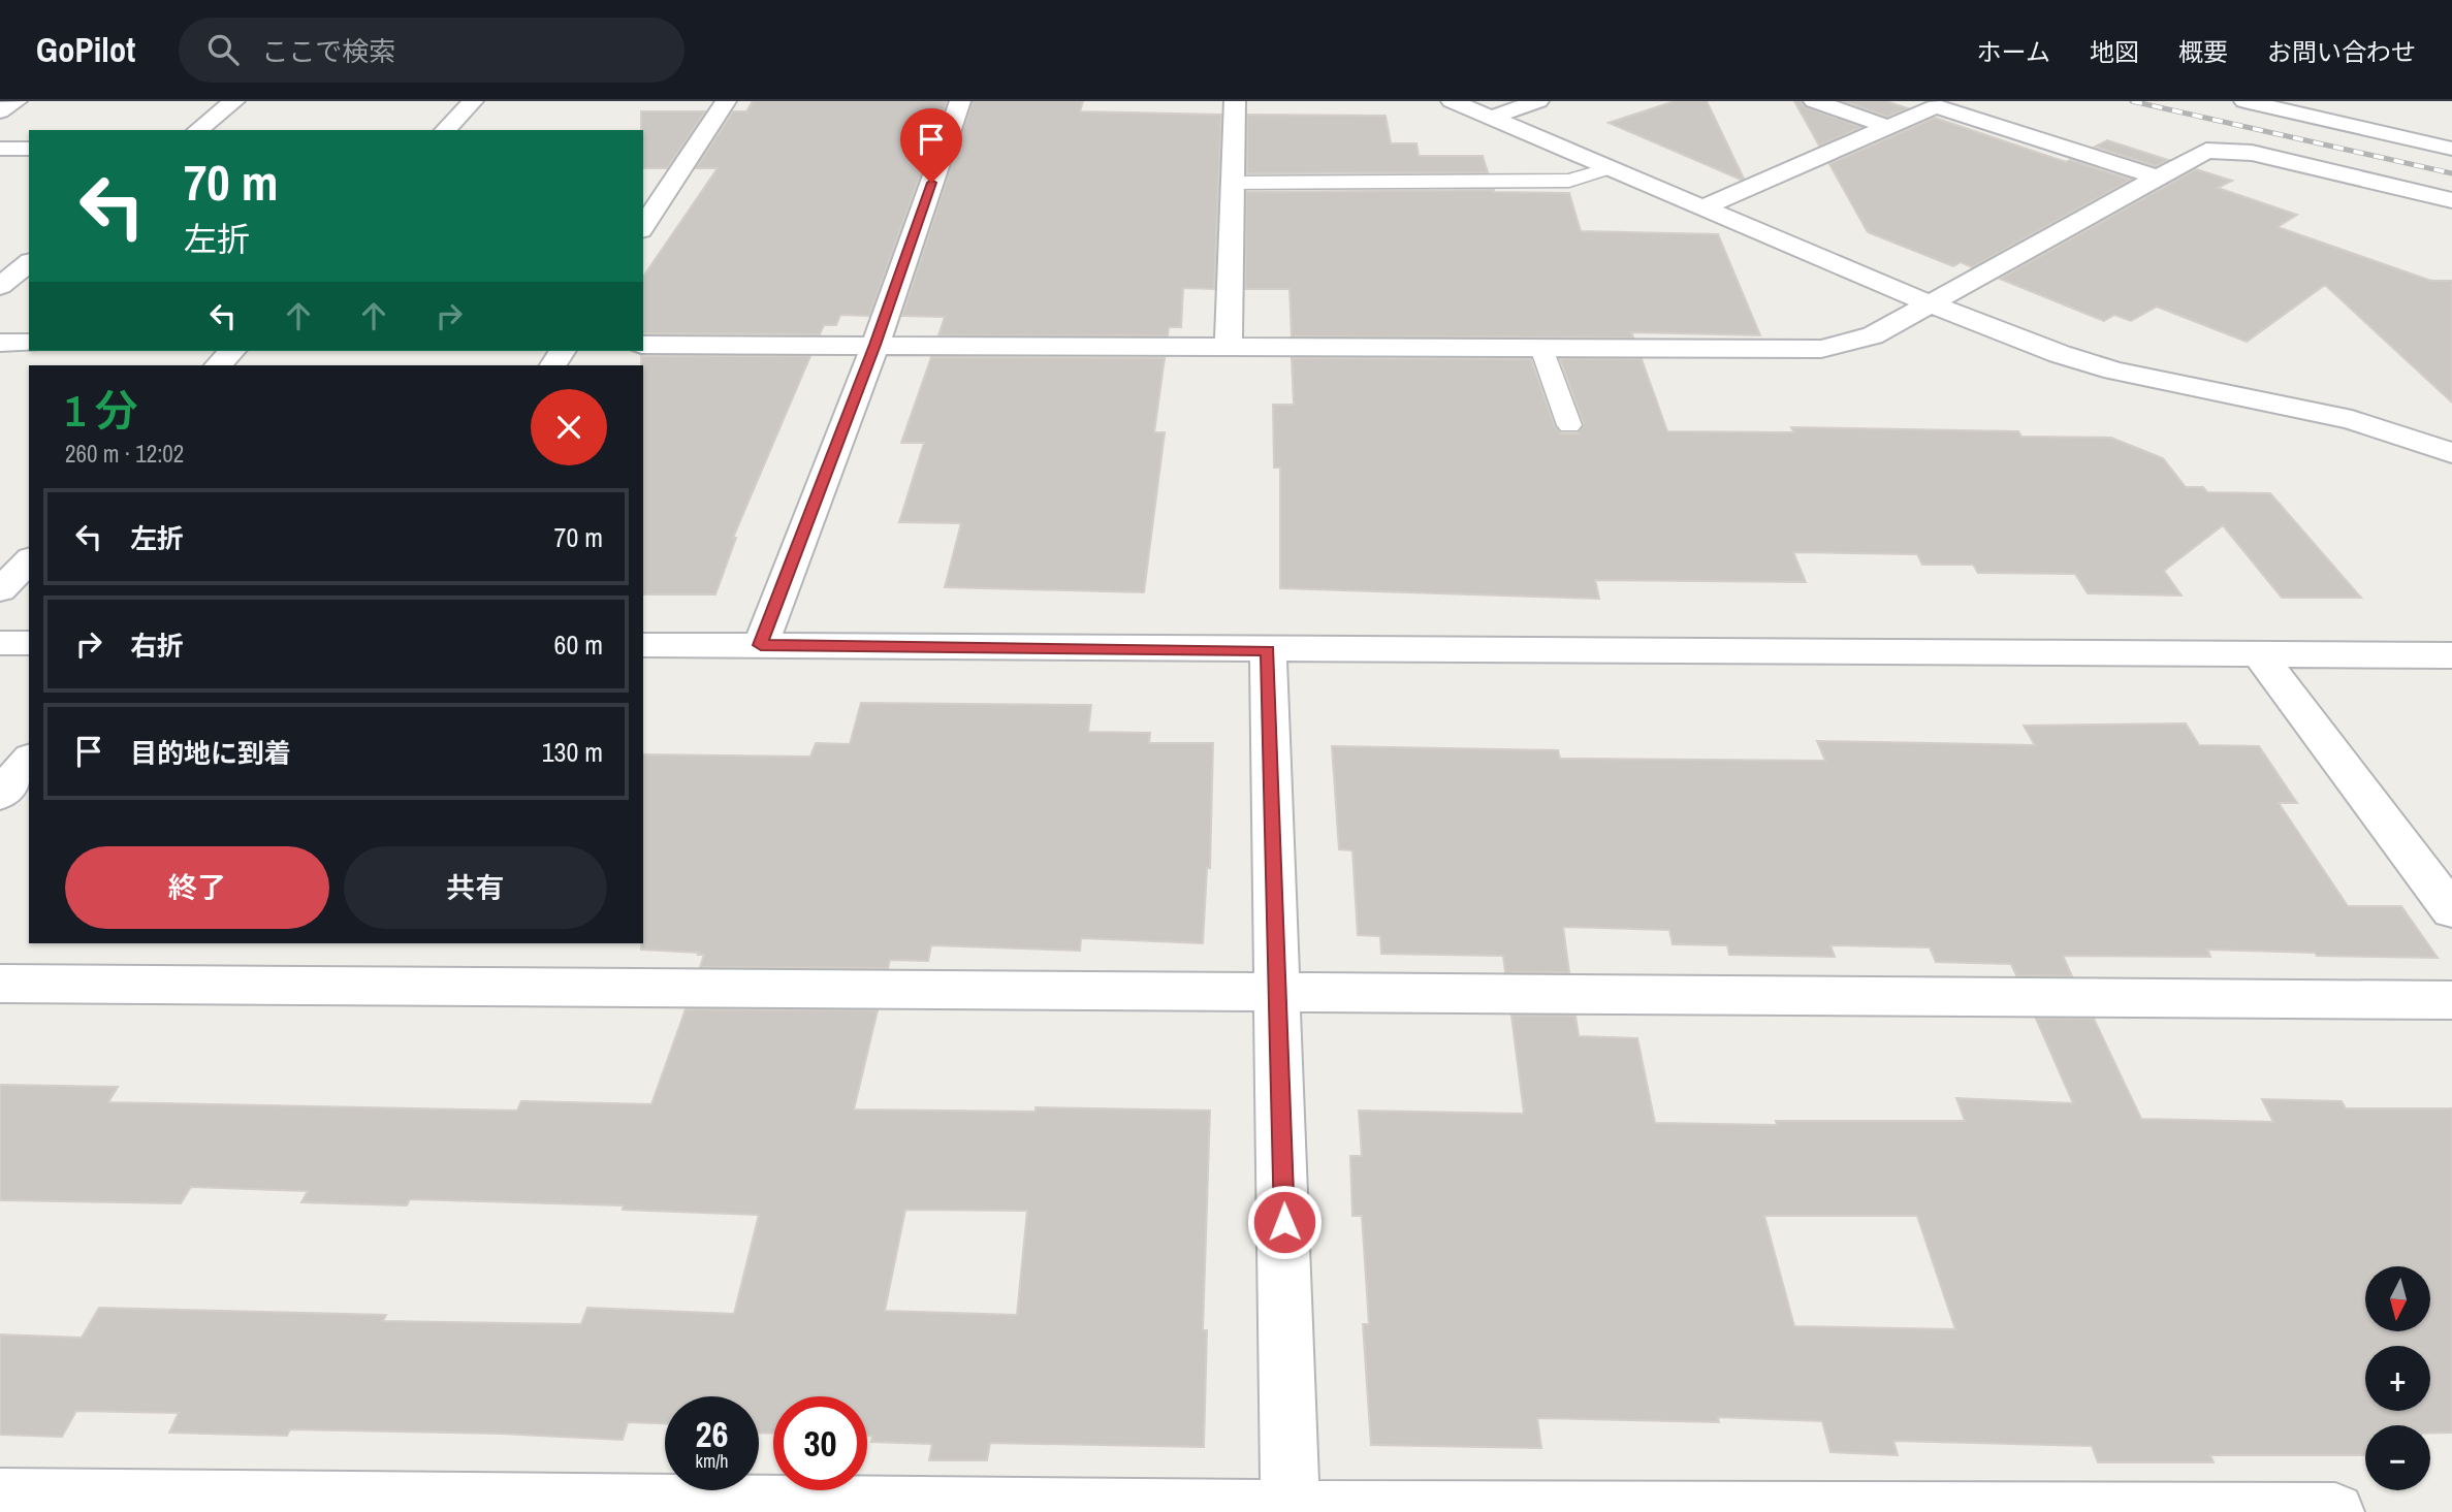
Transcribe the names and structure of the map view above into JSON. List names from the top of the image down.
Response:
{
  "north": "bottom",
  "page": {
    "header": "GoPilot",
    "search": "ここで検索",
    "nav": [
      "ホーム",
      "地図",
      "概要",
      "お問い合わせ"
    ],
    "turn": ["70 m", "左折"],
    "heading": ["1 分", "260 m · 12:02"],
    "list": [
      {
        "name": "左折",
        "value": "70 m"
      },
      {
        "name": "右折",
        "value": "60 m"
      },
      {
        "name": "目的地に到着",
        "value": "130 m"
      }
    ],
    "buttons": ["終了", "共有"],
    "map_buttons": ["+", "−"],
    "speed": "26 km/h",
    "limit": "30"
  }
}
